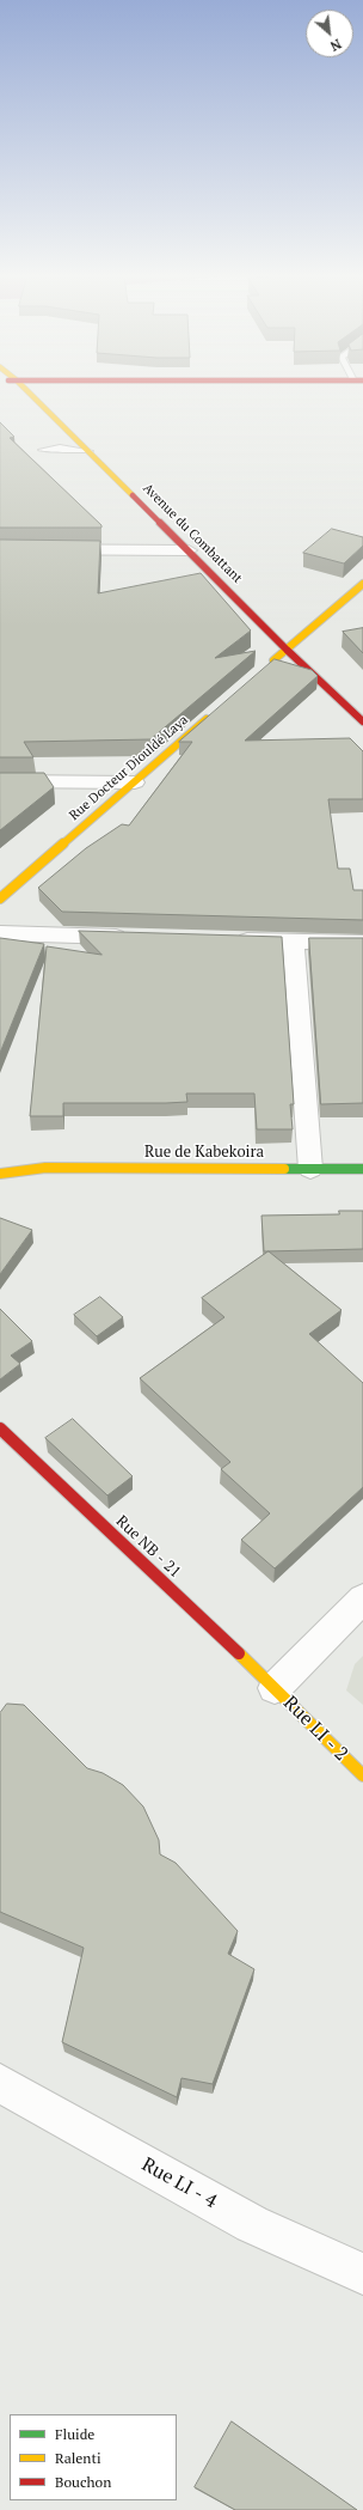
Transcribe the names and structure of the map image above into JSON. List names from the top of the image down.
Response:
{
  "streets": {
    "street": [
      "Avenue du Combattant",
      "Rue Docteur Diouldé Laya",
      "Rue de Kabekoira",
      "Rue NB - 21",
      "Rue LI - 2",
      "Rue LI - 4"
    ]
  },
  "crossings": [
    ["Rue NB - 21", "Rue LI - 2"]
  ],
  "legend": ["Fluide", "Ralenti", "Bouchon"],
  "north": "bottom right"
}
